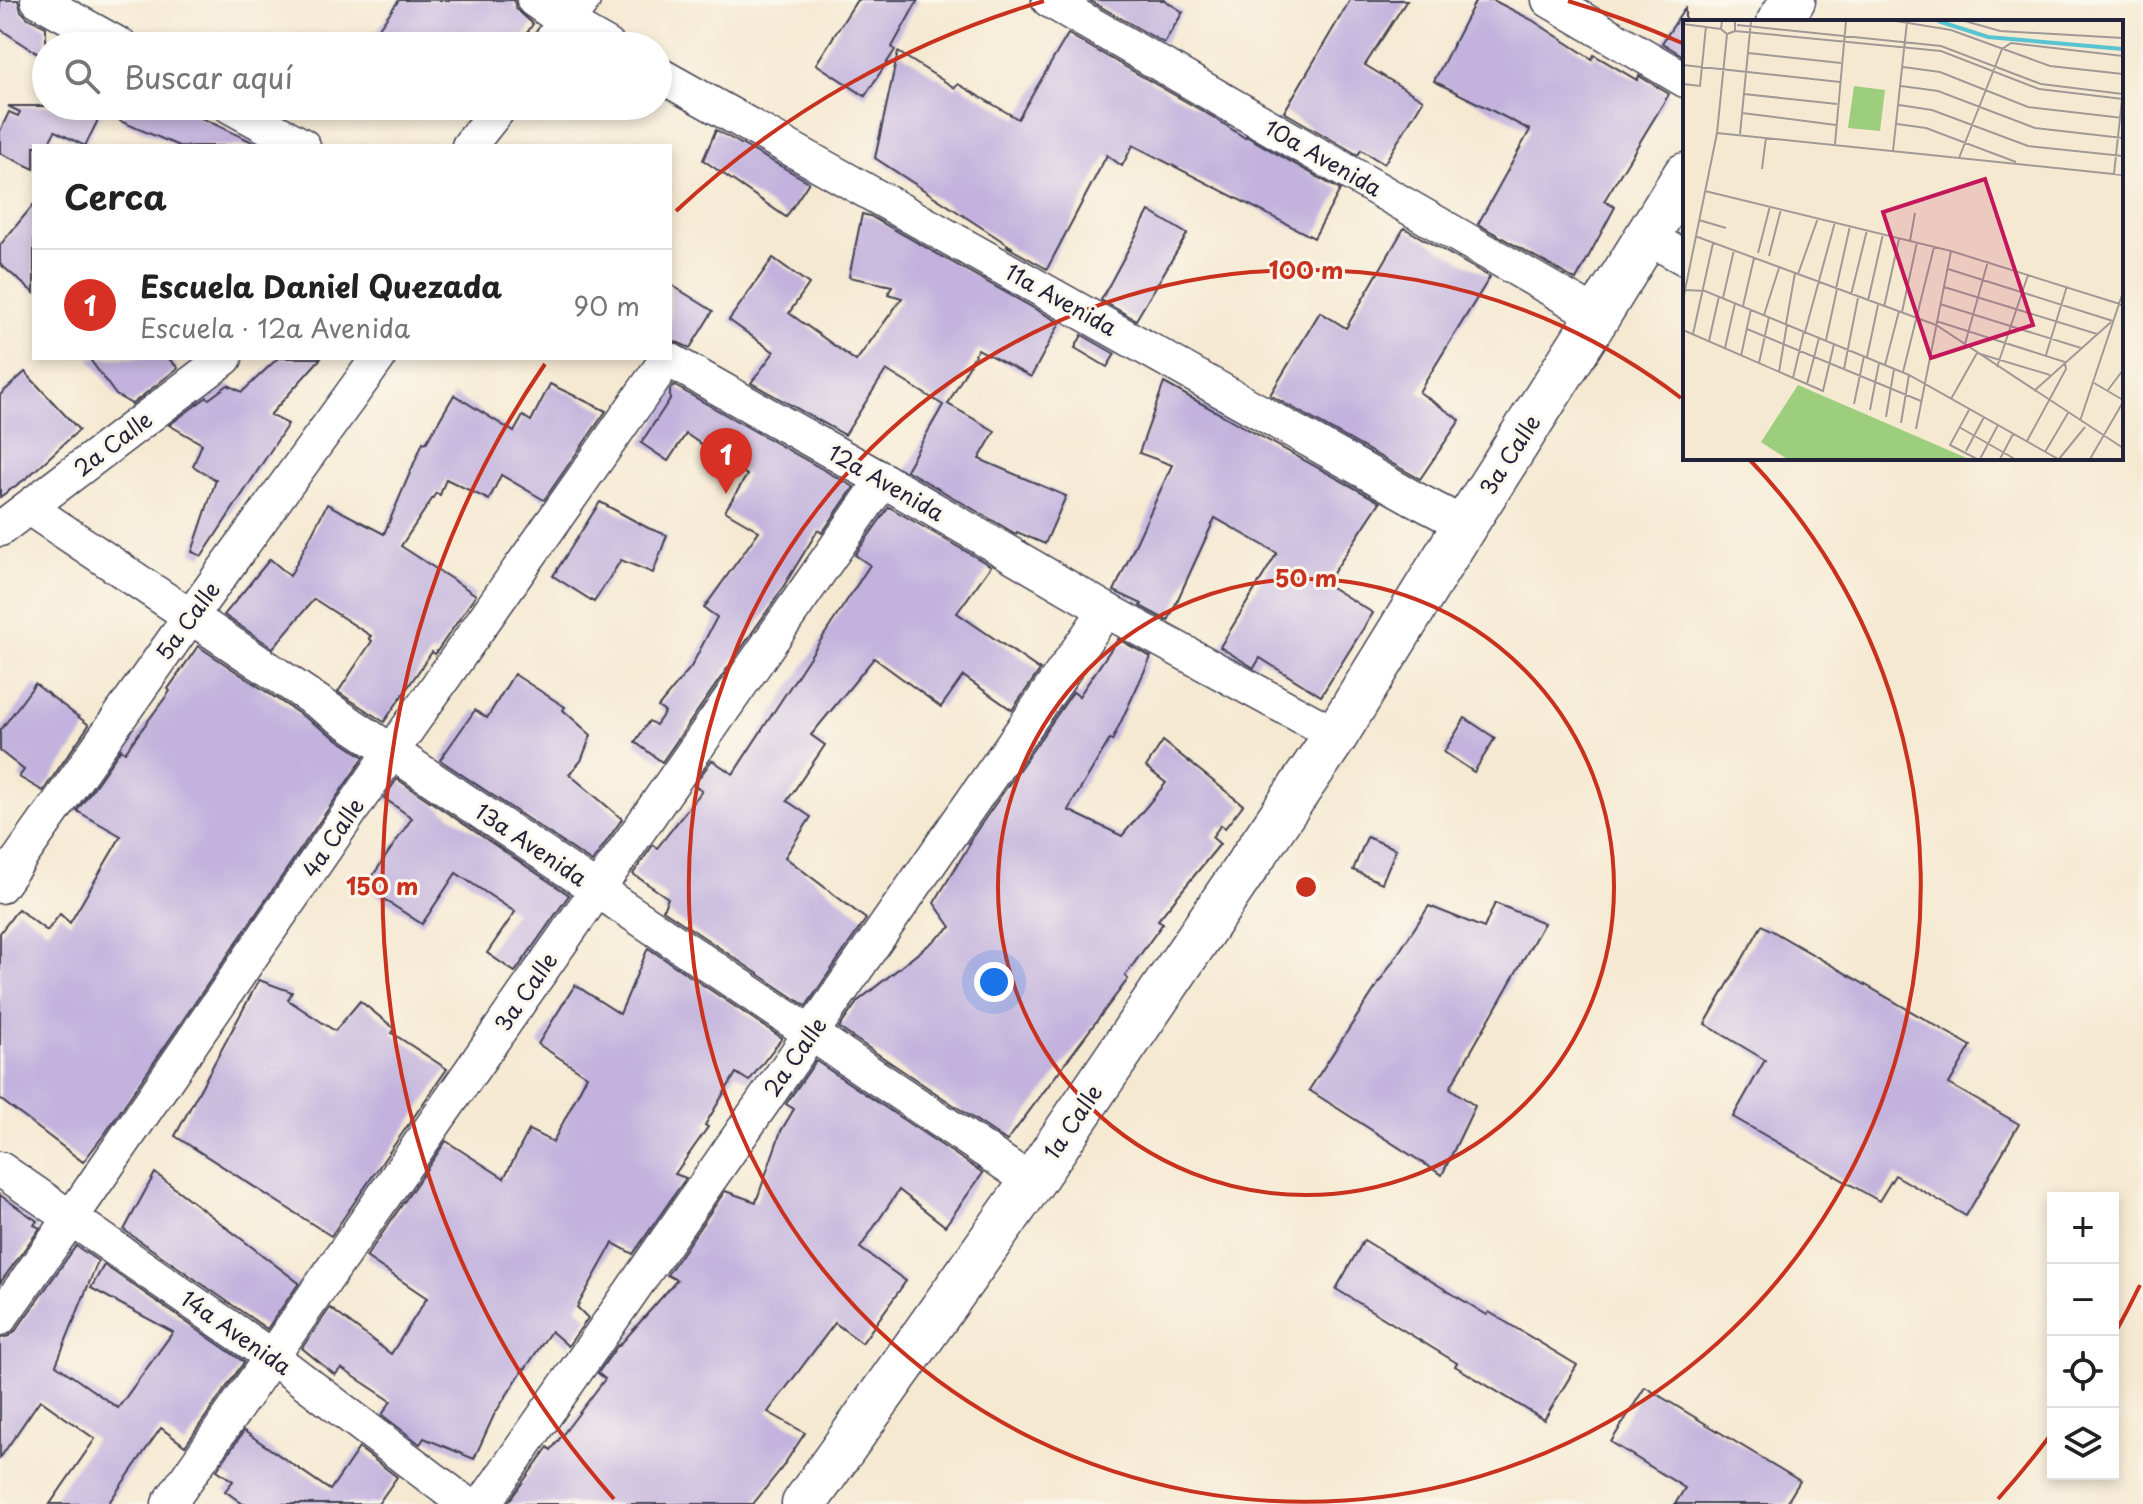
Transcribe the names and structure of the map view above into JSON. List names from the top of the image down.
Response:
{
  "streets": {
    "street": [
      "10a Avenida",
      "11a Avenida",
      "2a Calle",
      "3a Calle",
      "12a Avenida",
      "5a Calle",
      "4a Calle",
      "13a Avenida",
      "1a Calle",
      "14a Avenida"
    ]
  },
  "crossings": [
    ["10a Avenida", "3a Calle"],
    ["11a Avenida", "3a Calle"],
    ["2a Calle", "12a Avenida"],
    ["2a Calle", "13a Avenida"],
    ["3a Calle", "12a Avenida"],
    ["3a Calle", "13a Avenida"],
    ["3a Calle", "1a Calle"],
    ["3a Calle", "14a Avenida"],
    ["12a Avenida", "1a Calle"],
    ["5a Calle", "13a Avenida"],
    ["4a Calle", "13a Avenida"],
    ["4a Calle", "14a Avenida"],
    ["13a Avenida", "1a Calle"]
  ],
  "page": {
    "search": "Buscar aquí",
    "heading": "Cerca",
    "list": [
      {
        "mark": "1",
        "name": "Escuela Daniel Quezada",
        "note": "Escuela · 12a Avenida",
        "value": "90 m"
      }
    ],
    "pins": "1",
    "map_buttons": ["+", "−"]
  },
  "rings": ["100 m", "50 m", "150 m"]
}
